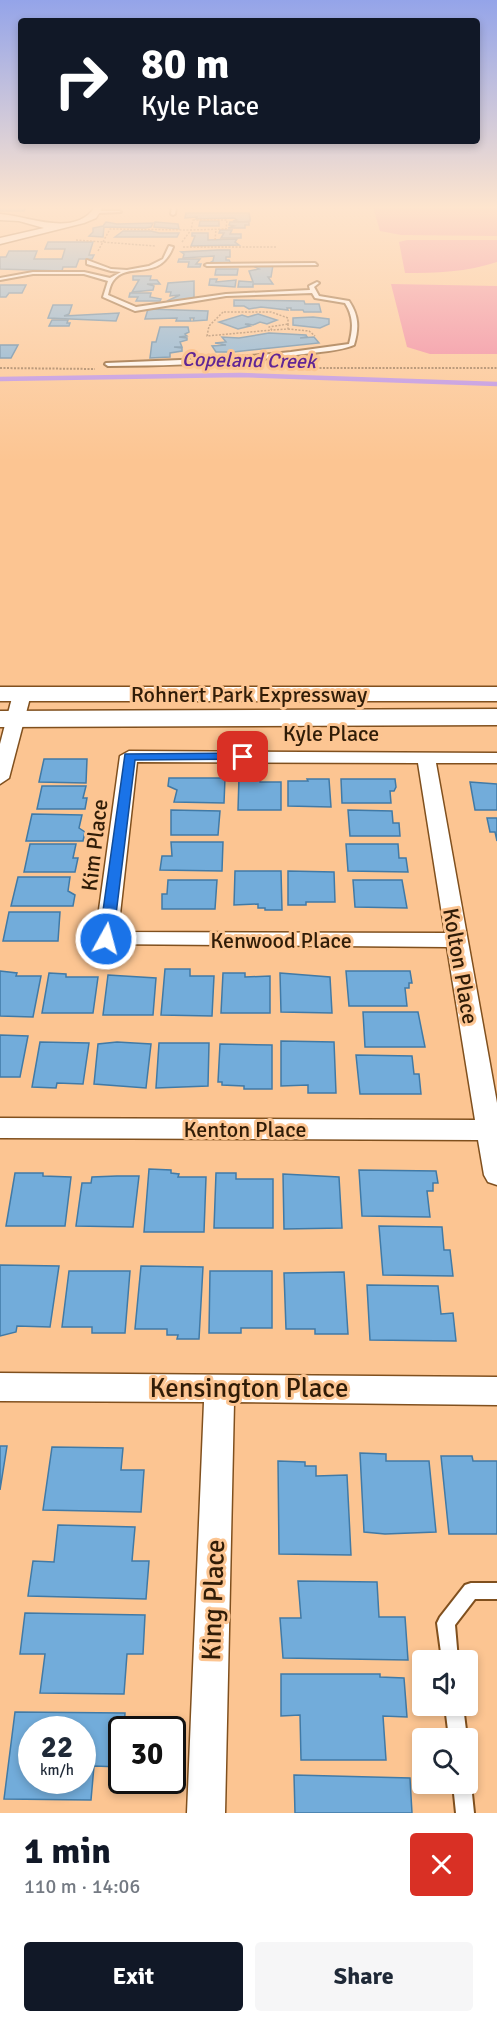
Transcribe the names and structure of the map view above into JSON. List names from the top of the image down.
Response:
{
  "streets": {
    "main road": ["Rohnert Park Expressway"],
    "street": [
      "Kyle Place",
      "Kim Place",
      "Kenwood Place",
      "Kolton Place",
      "Kenton Place",
      "Kensington Place",
      "King Place"
    ]
  },
  "crossings": [
    ["Kyle Place", "Kim Place"],
    ["Kyle Place", "Kolton Place"],
    ["Kim Place", "Kenwood Place"],
    ["Kenwood Place", "Kolton Place"],
    ["Kolton Place", "Kenton Place"],
    ["Kensington Place", "King Place"]
  ],
  "water": ["Copeland Creek"],
  "page": {
    "turn": ["80 m", "Kyle Place"],
    "speed": "22 km/h",
    "limit": "30",
    "heading": ["1 min", "110 m · 14:06"],
    "buttons": ["Exit", "Share"]
  }
}
